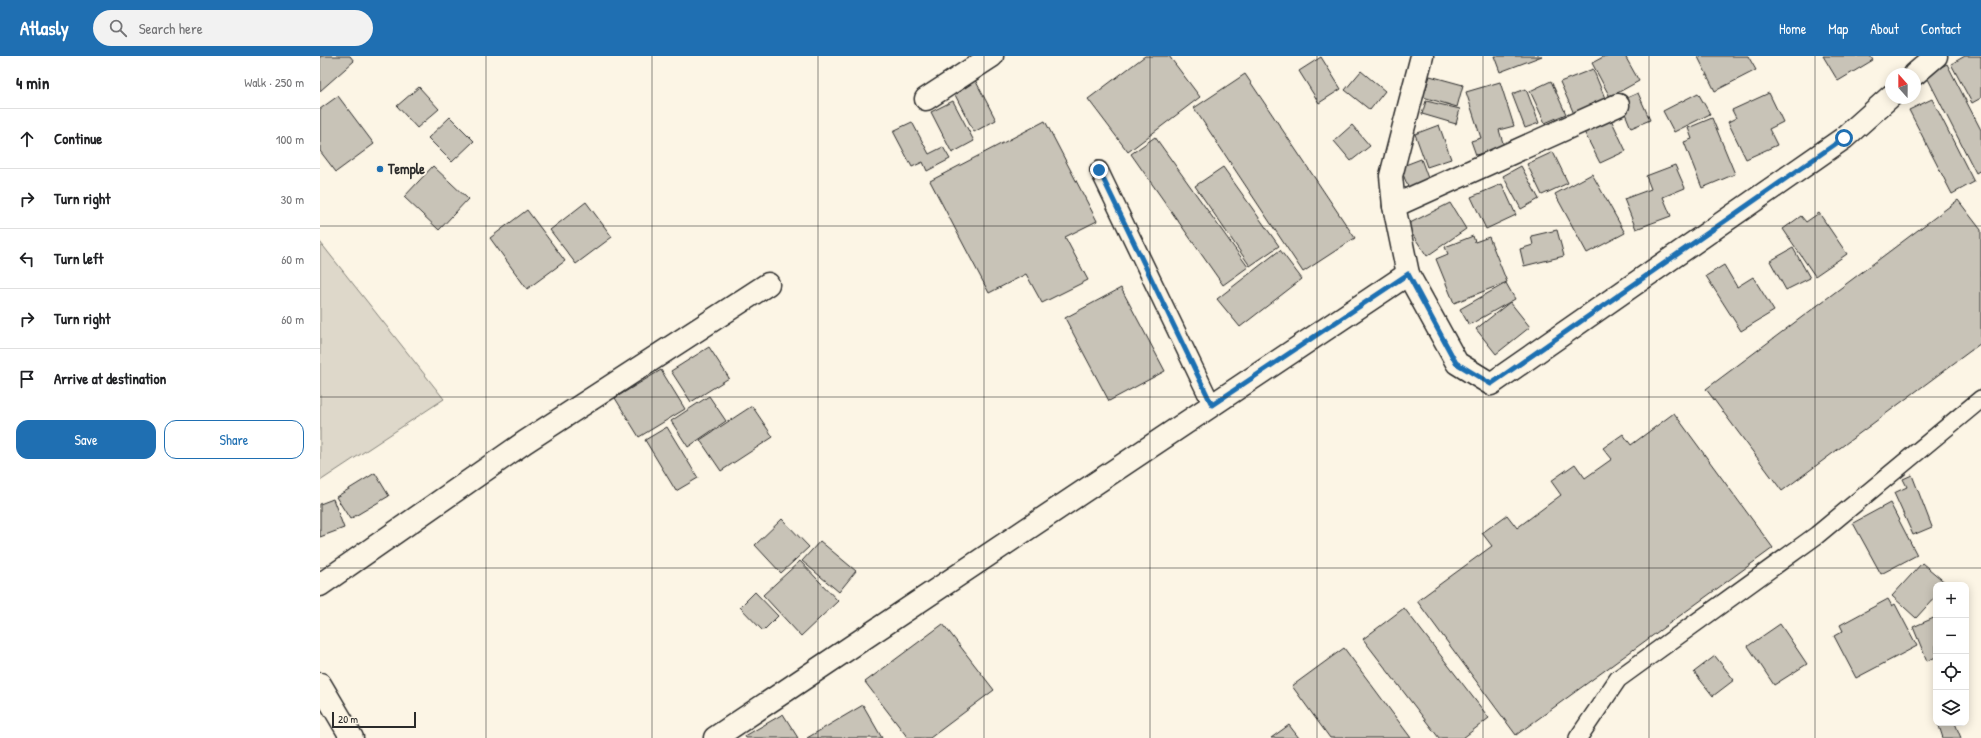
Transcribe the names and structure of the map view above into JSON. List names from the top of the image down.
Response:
{
  "places": ["Temple"],
  "scale_bar": "20 m",
  "north": "top",
  "page": {
    "header": "Atlasly",
    "search": "Search here",
    "nav": [
      "Home",
      "Map",
      "About",
      "Contact"
    ],
    "heading": ["4 min", "Walk · 250 m"],
    "list": [
      ["Continue", "100 m"],
      ["Turn right", "30 m"],
      ["Turn left", "60 m"],
      ["Turn right", "60 m"],
      "Arrive at destination"
    ],
    "buttons": ["Save", "Share"],
    "map_buttons": ["+", "−"],
    "scale": "20 m"
  }
}
